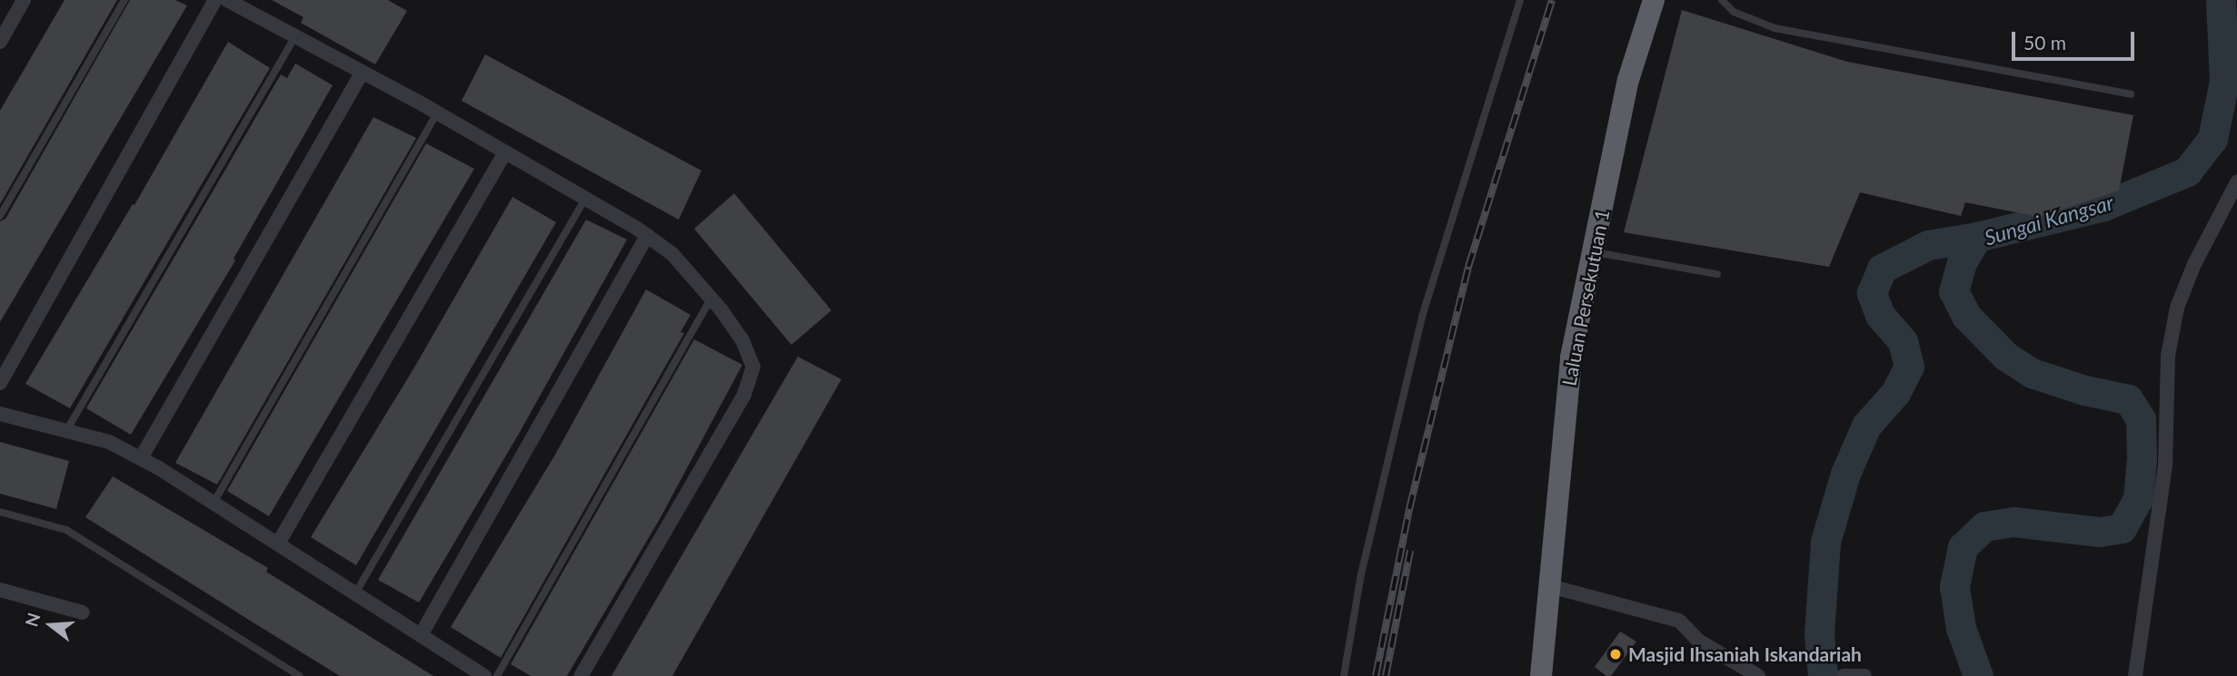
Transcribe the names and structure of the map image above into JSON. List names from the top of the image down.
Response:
{
  "streets": {
    "highway": ["Laluan Persekutuan 1"]
  },
  "water": ["Sungai Kangsar"],
  "places": ["Masjid Ihsaniah Iskandariah"],
  "scale_bar": "50 m",
  "north": "left"
}
